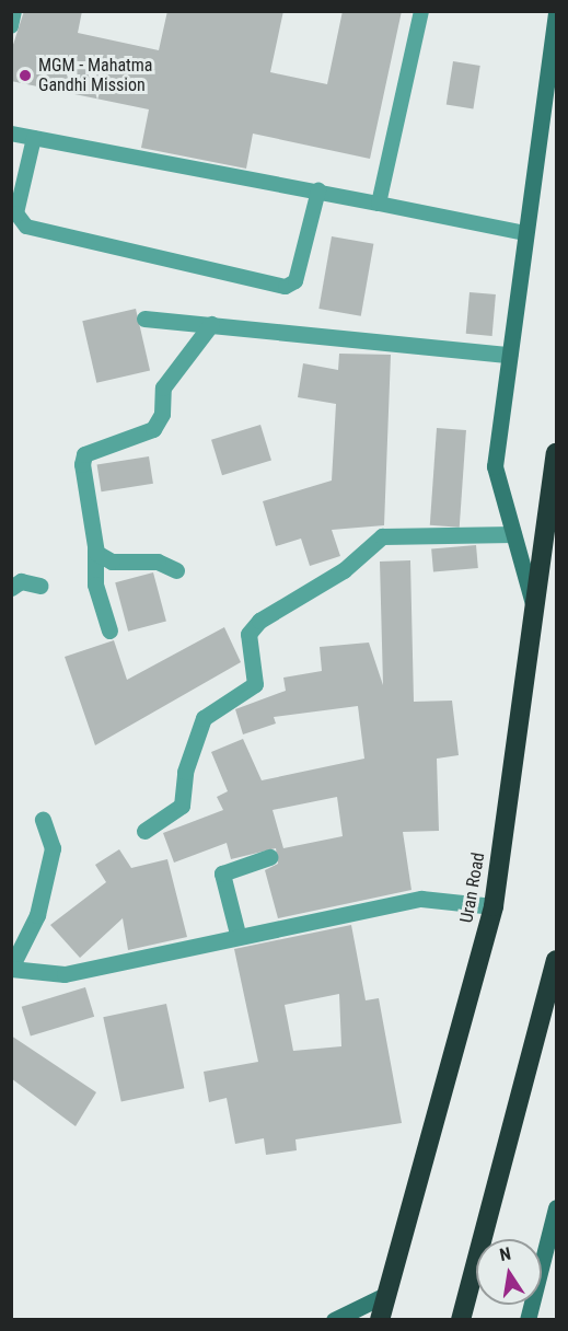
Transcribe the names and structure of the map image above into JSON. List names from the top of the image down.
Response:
{
  "streets": {
    "highway": ["Uran Road"]
  },
  "places": ["MGM - Mahatma Gandhi Mission"],
  "north": "top"
}
